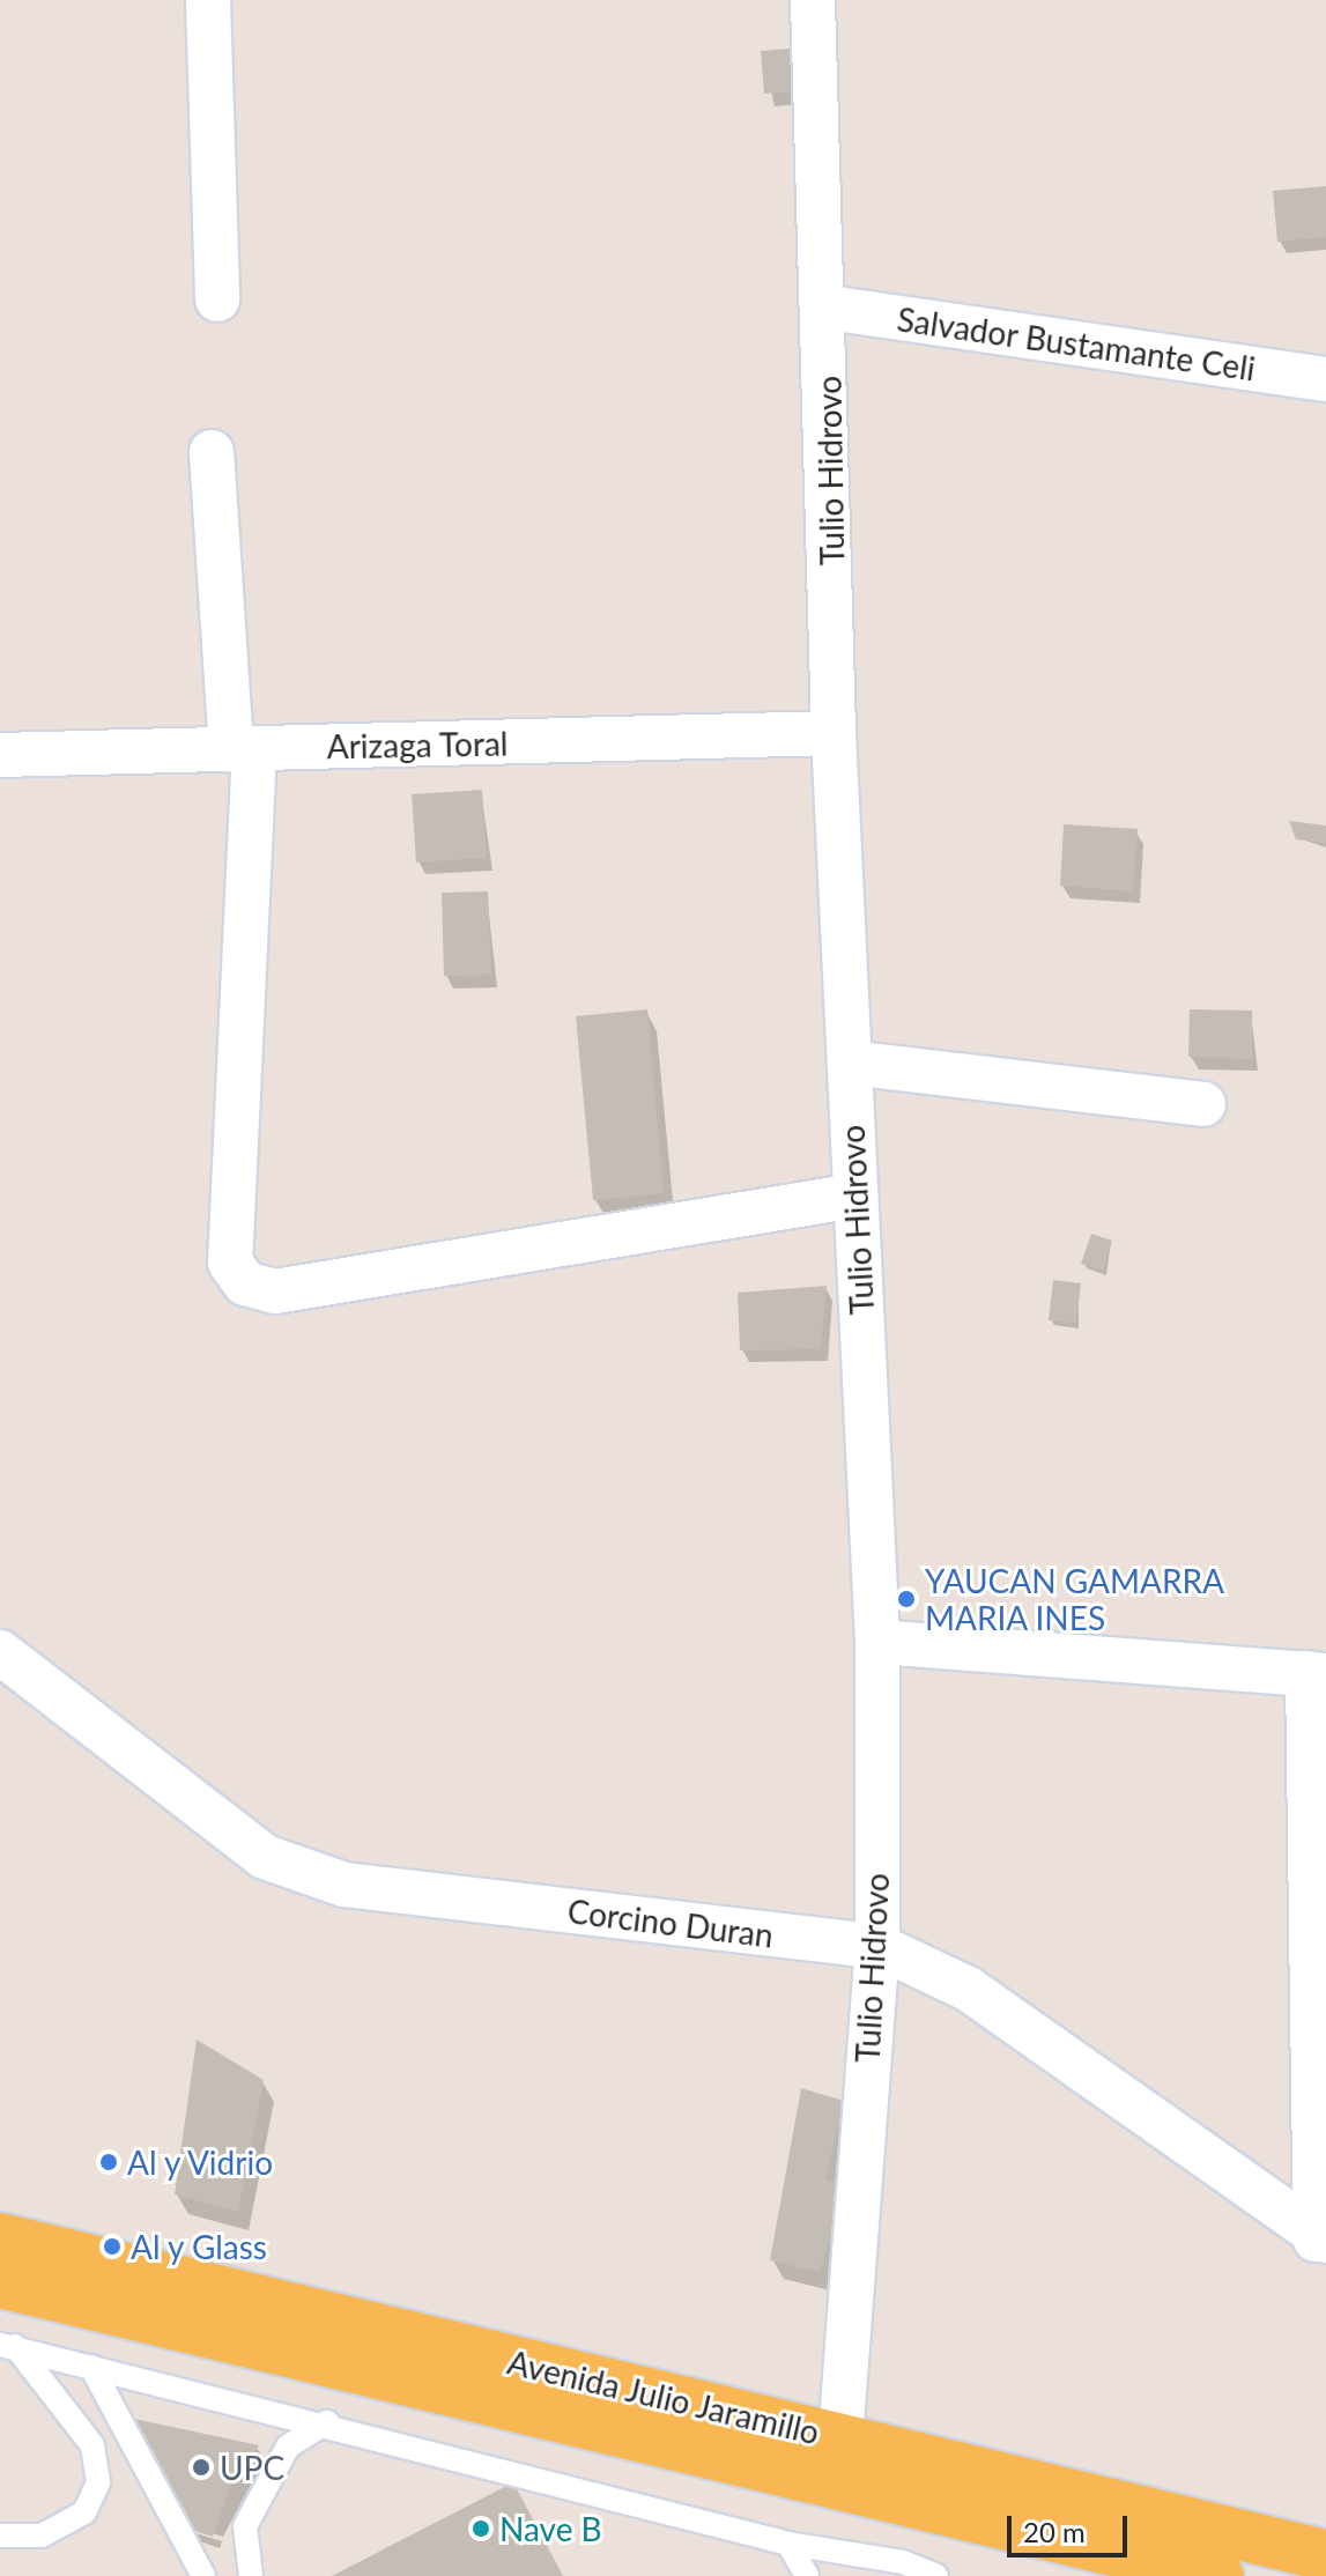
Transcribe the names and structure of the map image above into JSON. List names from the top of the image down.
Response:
{
  "streets": {
    "main road": ["Avenida Julio Jaramillo"],
    "street": [
      "Salvador Bustamante Celi",
      "Tulio Hidrovo",
      "Arizaga Toral",
      "Corcino Duran"
    ]
  },
  "crossings": [
    ["Salvador Bustamante Celi", "Tulio Hidrovo"],
    ["Tulio Hidrovo", "Arizaga Toral"],
    ["Tulio Hidrovo", "Corcino Duran"],
    ["Tulio Hidrovo", "Avenida Julio Jaramillo"]
  ],
  "places": [
    "YAUCAN GAMARRA MARIA INES",
    "Al y Vidrio",
    "Al y Glass",
    "UPC",
    "Nave B"
  ],
  "scale_bar": "20 m"
}
